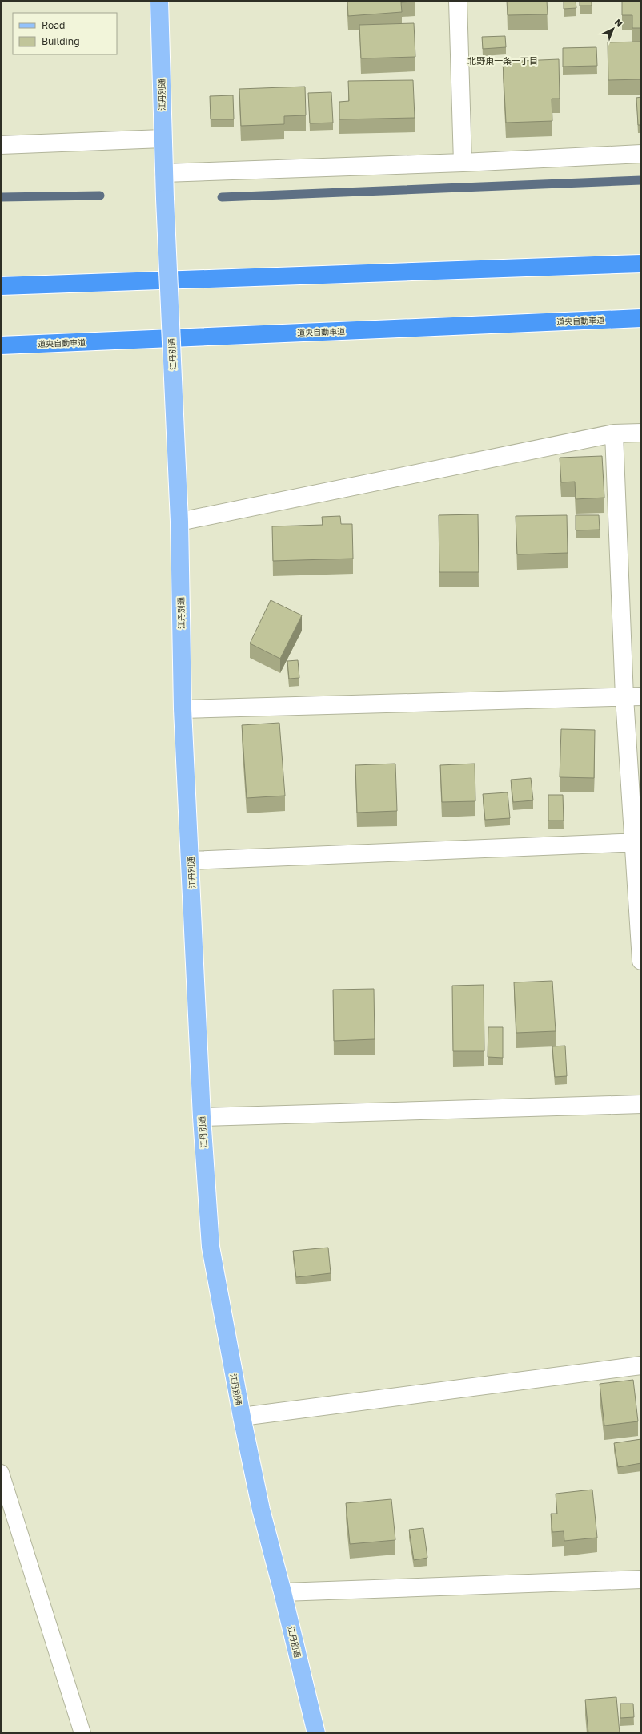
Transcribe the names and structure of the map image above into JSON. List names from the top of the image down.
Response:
{
  "streets": {
    "highway": ["道央自動車道"],
    "main road": ["江丹別通"]
  },
  "districts": ["北野東一条一丁目"],
  "legend": ["Road", "Building"],
  "north": "top right"
}
